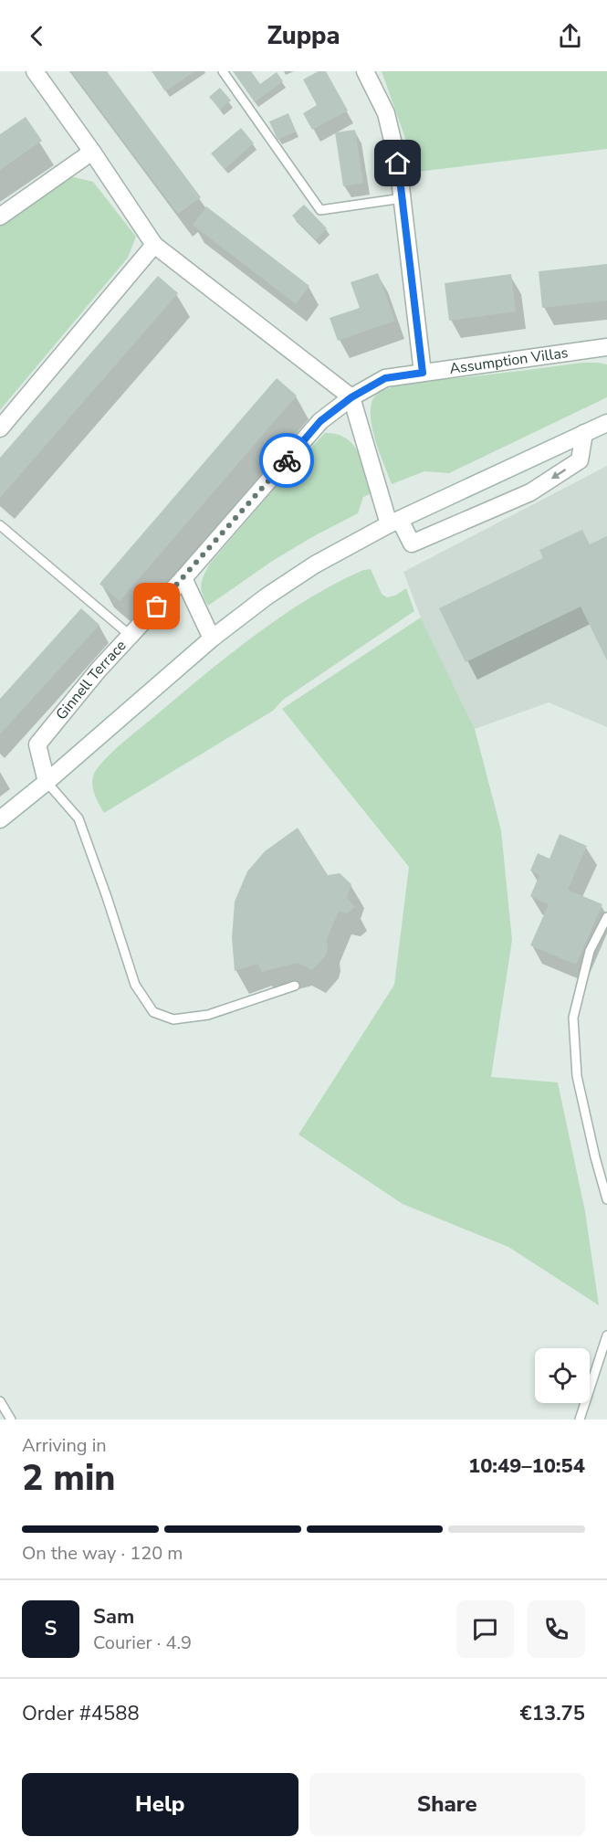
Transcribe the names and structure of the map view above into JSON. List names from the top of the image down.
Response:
{
  "streets": {
    "street": ["Assumption Villas", "Ginnell Terrace"]
  },
  "crossings": [
    ["Assumption Villas", "Ginnell Terrace"]
  ],
  "page": {
    "header": "Zuppa",
    "heading": ["2 min", "Arriving in", "10:49–10:54"],
    "panel": [
      "Sam",
      "Courier · 4.9",
      "Order #4588",
      "€13.75"
    ],
    "bar": "On the way · 120 m",
    "round": "S",
    "buttons": ["Help", "Share"]
  }
}
